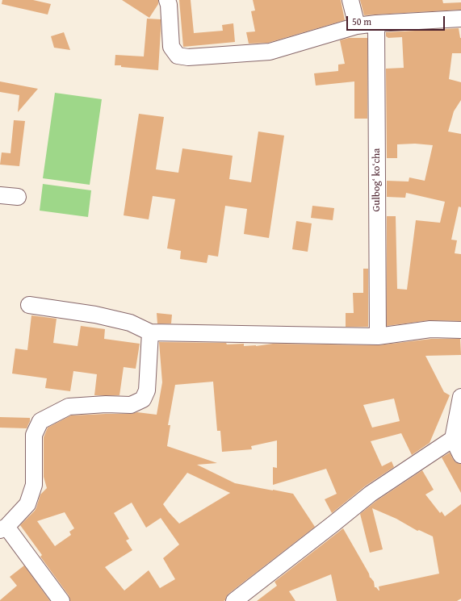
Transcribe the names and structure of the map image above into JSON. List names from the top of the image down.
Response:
{
  "streets": {
    "street": ["Gulbogʻ koʻcha"]
  },
  "scale_bar": "50 m"
}
